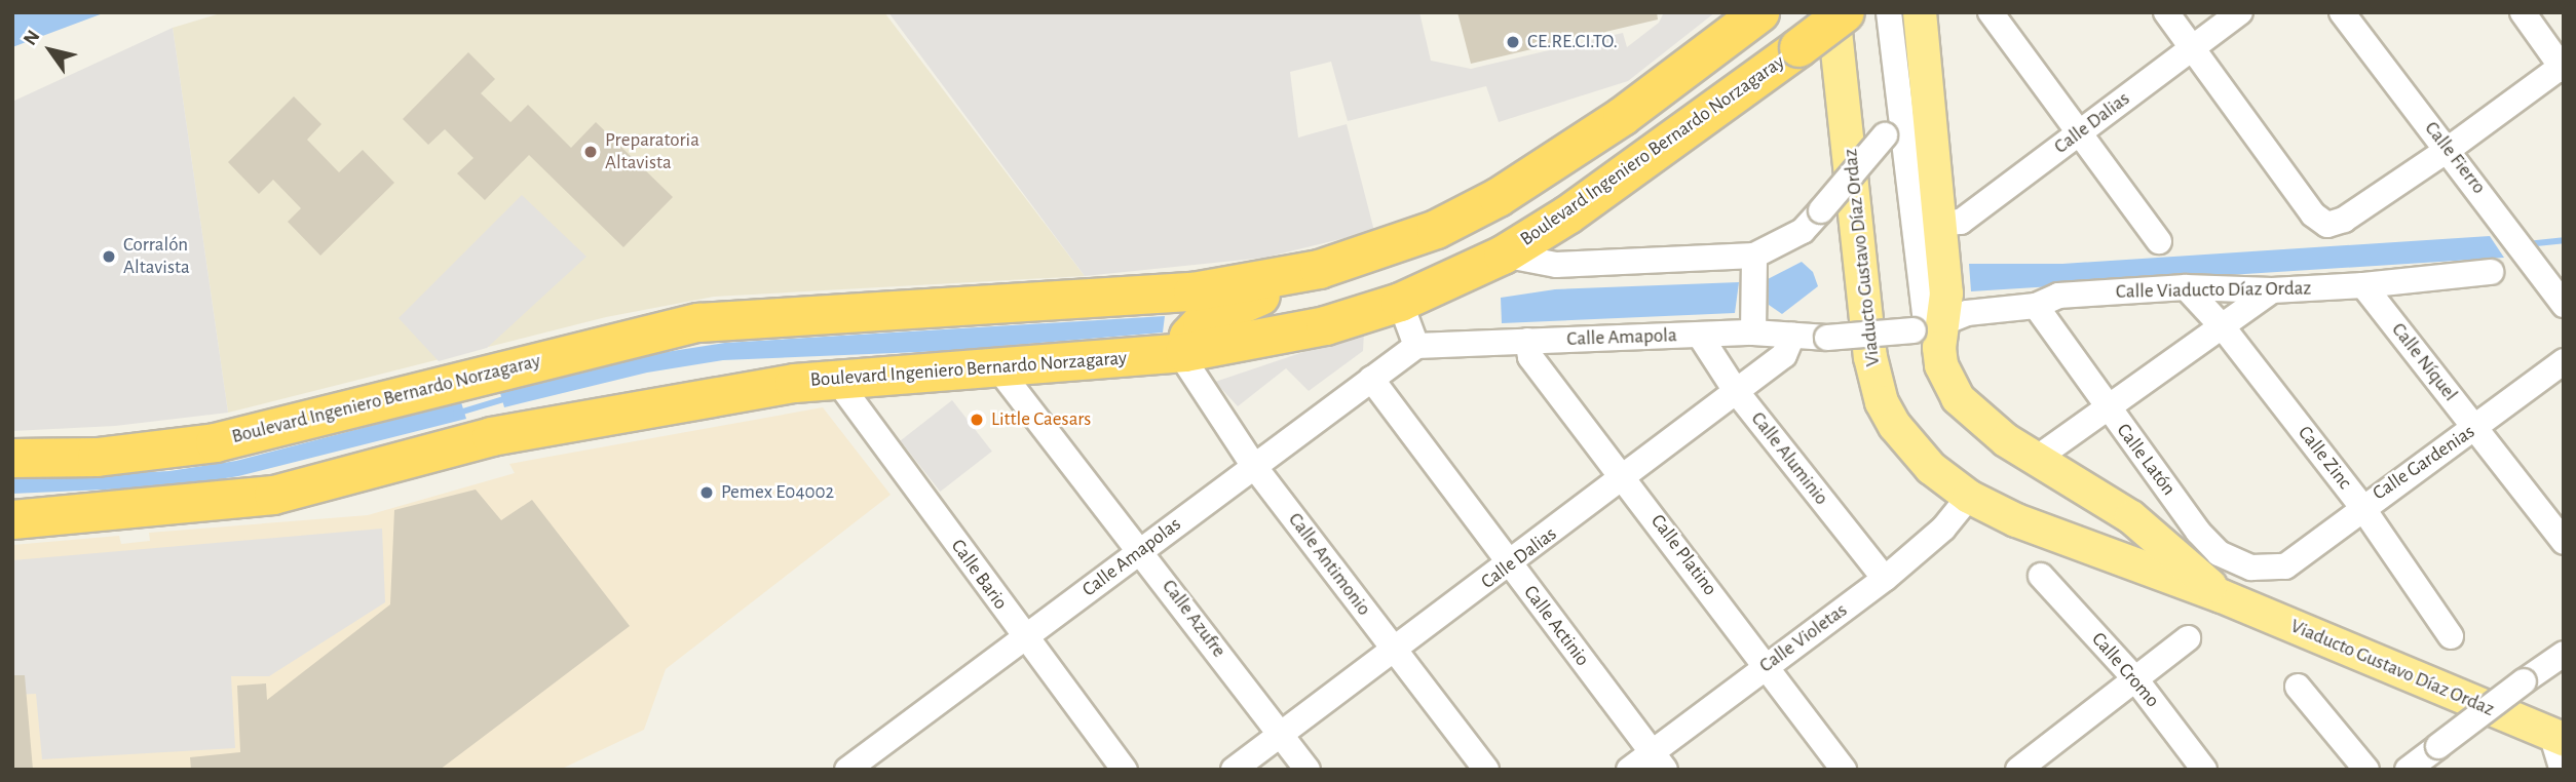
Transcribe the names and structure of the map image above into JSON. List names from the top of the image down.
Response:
{
  "streets": {
    "highway": ["Boulevard Ingeniero Bernardo Norzagaray"],
    "main road": ["Viaducto Gustavo Díaz Ordaz"],
    "street": [
      "Calle Dalias",
      "Calle Fierro",
      "Calle Viaducto Díaz Ordaz",
      "Calle Amapola",
      "Calle Níquel",
      "Calle Zinc",
      "Calle Aluminio",
      "Calle Latón",
      "Calle Gardenias",
      "Calle Platino",
      "Calle Amapolas",
      "Calle Antimonio",
      "Calle Bario",
      "Calle Azufre",
      "Calle Actinio",
      "Calle Violetas",
      "Calle Cromo"
    ]
  },
  "crossings": [
    ["Calle Dalias", "Viaducto Gustavo Díaz Ordaz"],
    ["Calle Dalias", "Calle Amapola"],
    ["Calle Dalias", "Calle Aluminio"],
    ["Calle Dalias", "Calle Platino"],
    ["Calle Dalias", "Calle Antimonio"],
    ["Calle Dalias", "Calle Azufre"],
    ["Calle Dalias", "Calle Actinio"],
    ["Boulevard Ingeniero Bernardo Norzagaray", "Calle Antimonio"],
    ["Boulevard Ingeniero Bernardo Norzagaray", "Calle Bario"],
    ["Boulevard Ingeniero Bernardo Norzagaray", "Calle Azufre"],
    ["Viaducto Gustavo Díaz Ordaz", "Calle Viaducto Díaz Ordaz"],
    ["Viaducto Gustavo Díaz Ordaz", "Calle Violetas"],
    ["Calle Viaducto Díaz Ordaz", "Calle Amapola"],
    ["Calle Viaducto Díaz Ordaz", "Calle Níquel"],
    ["Calle Viaducto Díaz Ordaz", "Calle Zinc"],
    ["Calle Viaducto Díaz Ordaz", "Calle Latón"],
    ["Calle Amapola", "Calle Aluminio"],
    ["Calle Amapola", "Calle Platino"],
    ["Calle Amapola", "Calle Amapolas"],
    ["Calle Níquel", "Calle Gardenias"],
    ["Calle Zinc", "Calle Gardenias"],
    ["Calle Aluminio", "Calle Violetas"],
    ["Calle Latón", "Calle Gardenias"],
    ["Calle Platino", "Calle Violetas"],
    ["Calle Amapolas", "Calle Antimonio"],
    ["Calle Amapolas", "Calle Bario"],
    ["Calle Amapolas", "Calle Azufre"],
    ["Calle Amapolas", "Calle Actinio"],
    ["Calle Actinio", "Calle Violetas"]
  ],
  "places": [
    "CE.RE.CI.TO.",
    "Preparatoria Altavista",
    "Corralón Altavista",
    "Little Caesars",
    "Pemex E04002"
  ],
  "north": "top left"
}
